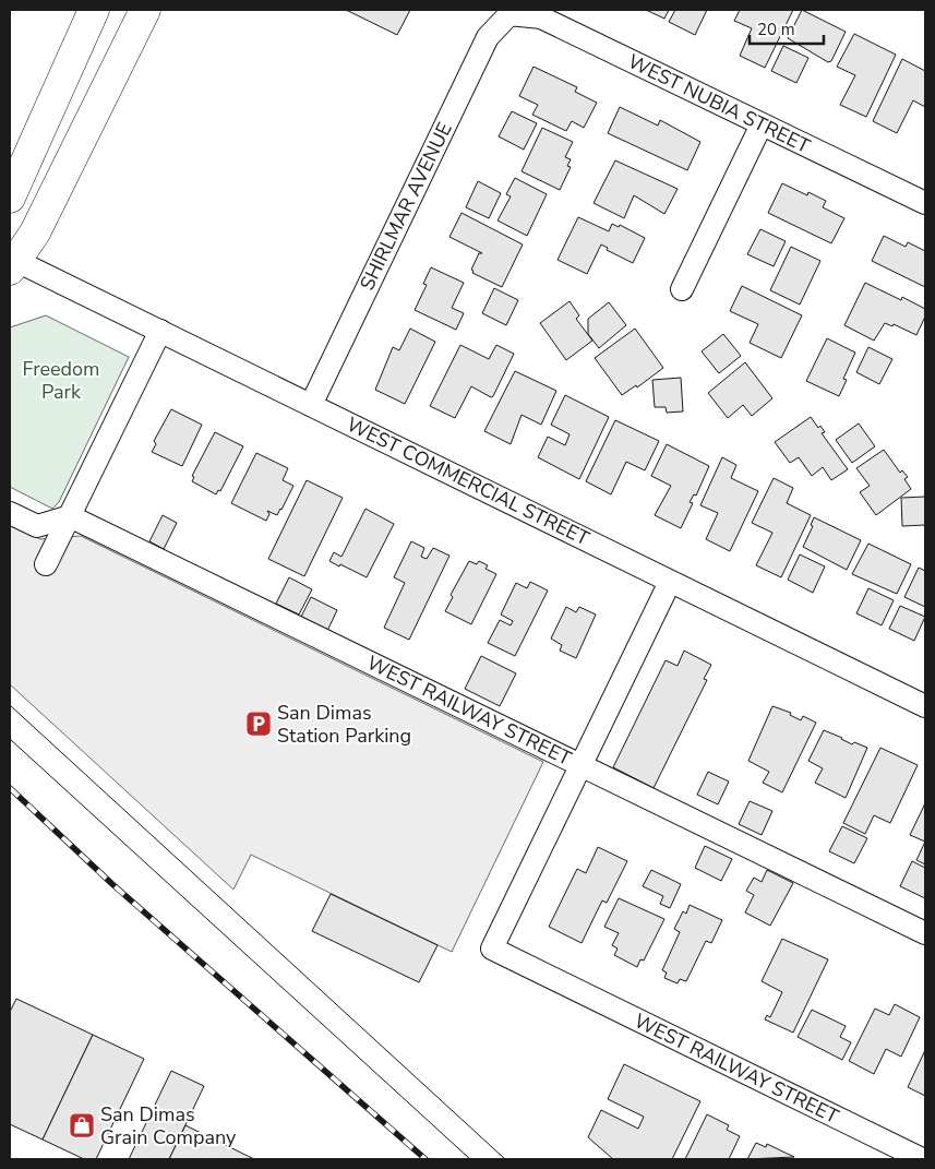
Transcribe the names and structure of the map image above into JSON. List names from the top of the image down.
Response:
{
  "streets": {
    "street": [
      "WEST NUBIA STREET",
      "SHIRLMAR AVENUE",
      "WEST COMMERCIAL STREET",
      "WEST RAILWAY STREET"
    ]
  },
  "crossings": [
    ["WEST NUBIA STREET", "SHIRLMAR AVENUE"],
    ["SHIRLMAR AVENUE", "WEST COMMERCIAL STREET"]
  ],
  "parks": ["Freedom Park"],
  "places": {
    "parking": ["San Dimas Station Parking"],
    "shop": ["San Dimas Grain Company"]
  },
  "scale_bar": "20 m"
}
